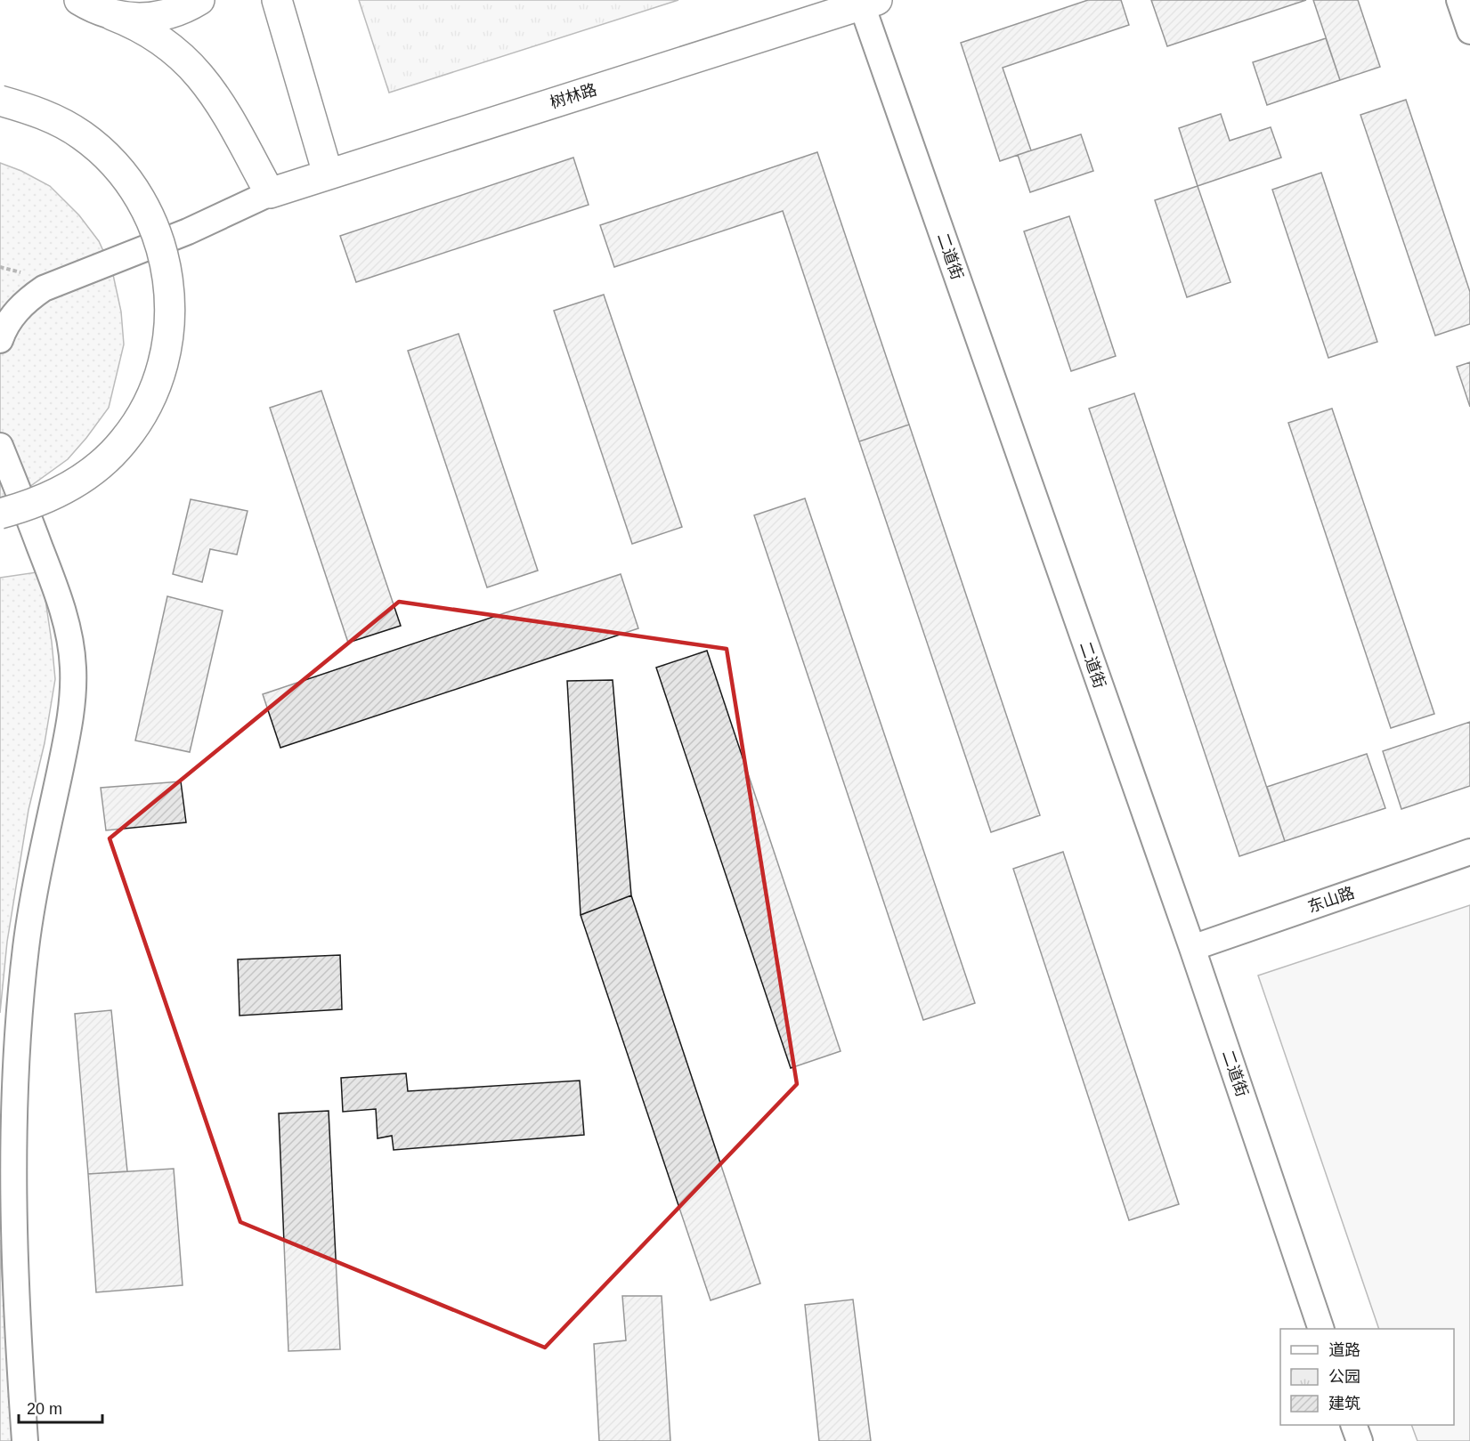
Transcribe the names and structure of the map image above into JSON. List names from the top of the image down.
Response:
{
  "streets": {
    "main road": ["树林路"],
    "street": ["二道街", "东山路"]
  },
  "crossings": [
    ["树林路", "二道街"],
    ["二道街", "东山路"]
  ],
  "legend": ["道路", "公园", "建筑"],
  "scale_bar": "20 m"
}
